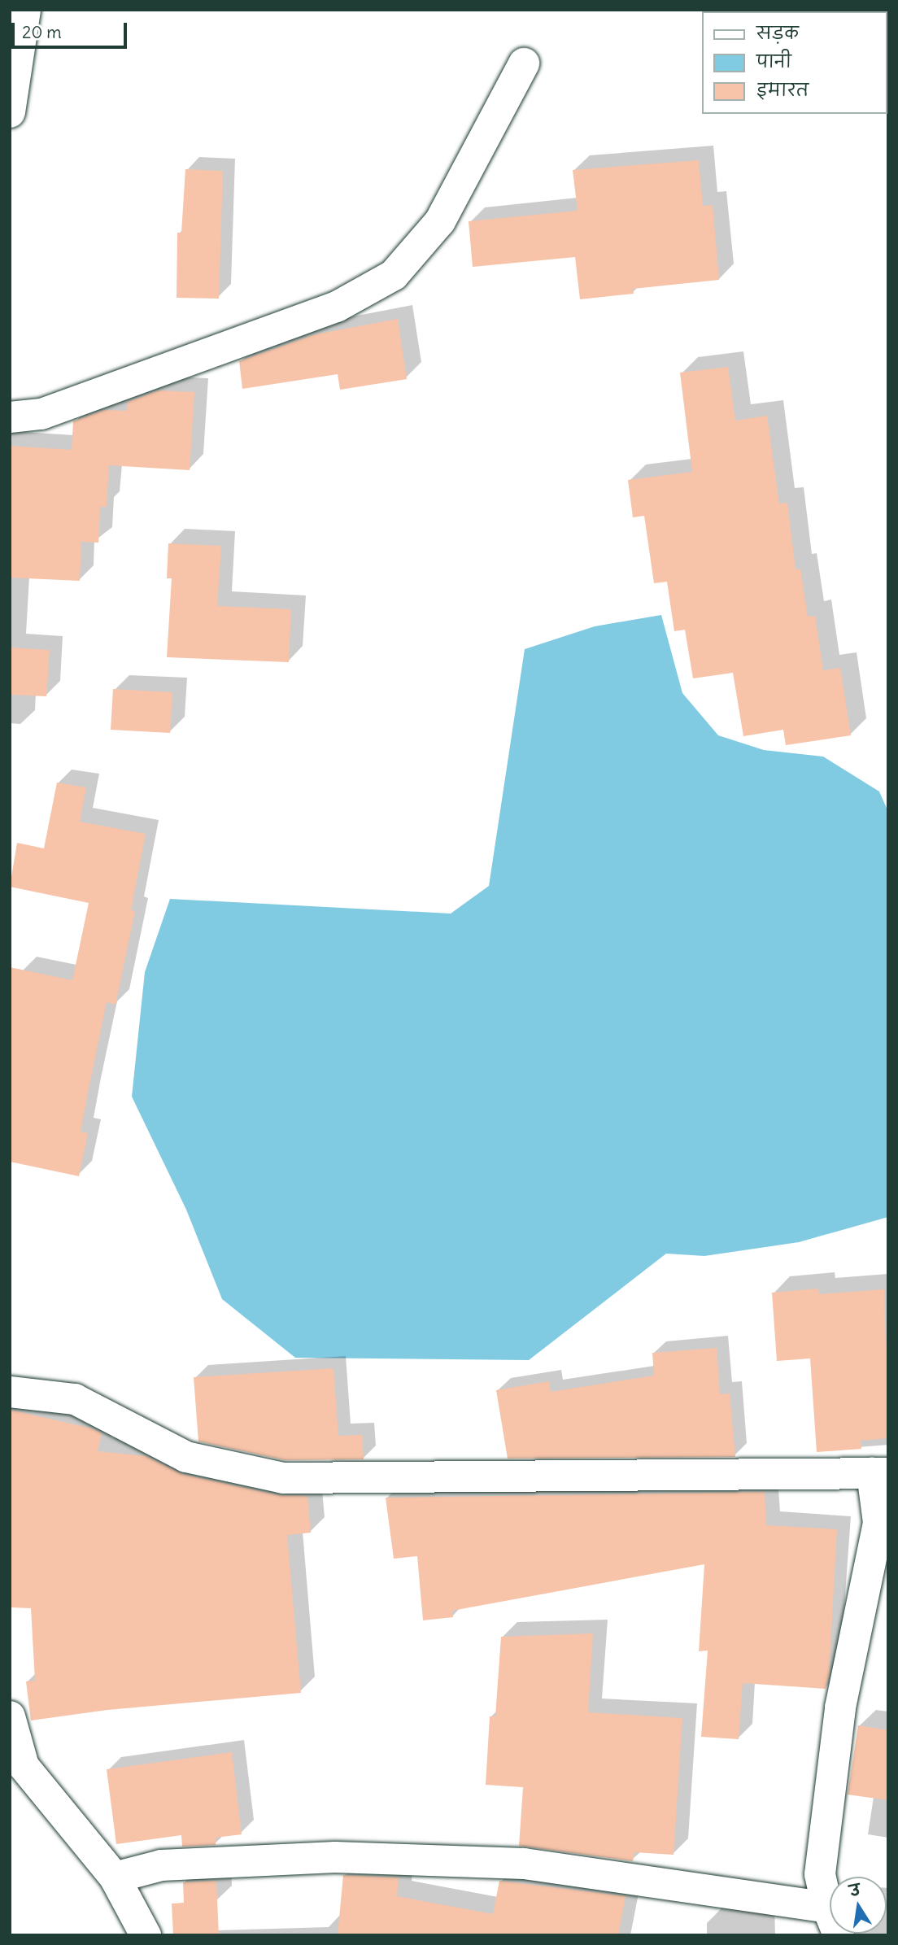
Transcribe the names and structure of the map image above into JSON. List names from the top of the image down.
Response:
{
  "legend": ["सड़क", "पानी", "इमारत"],
  "scale_bar": "20 m",
  "north": "top"
}
